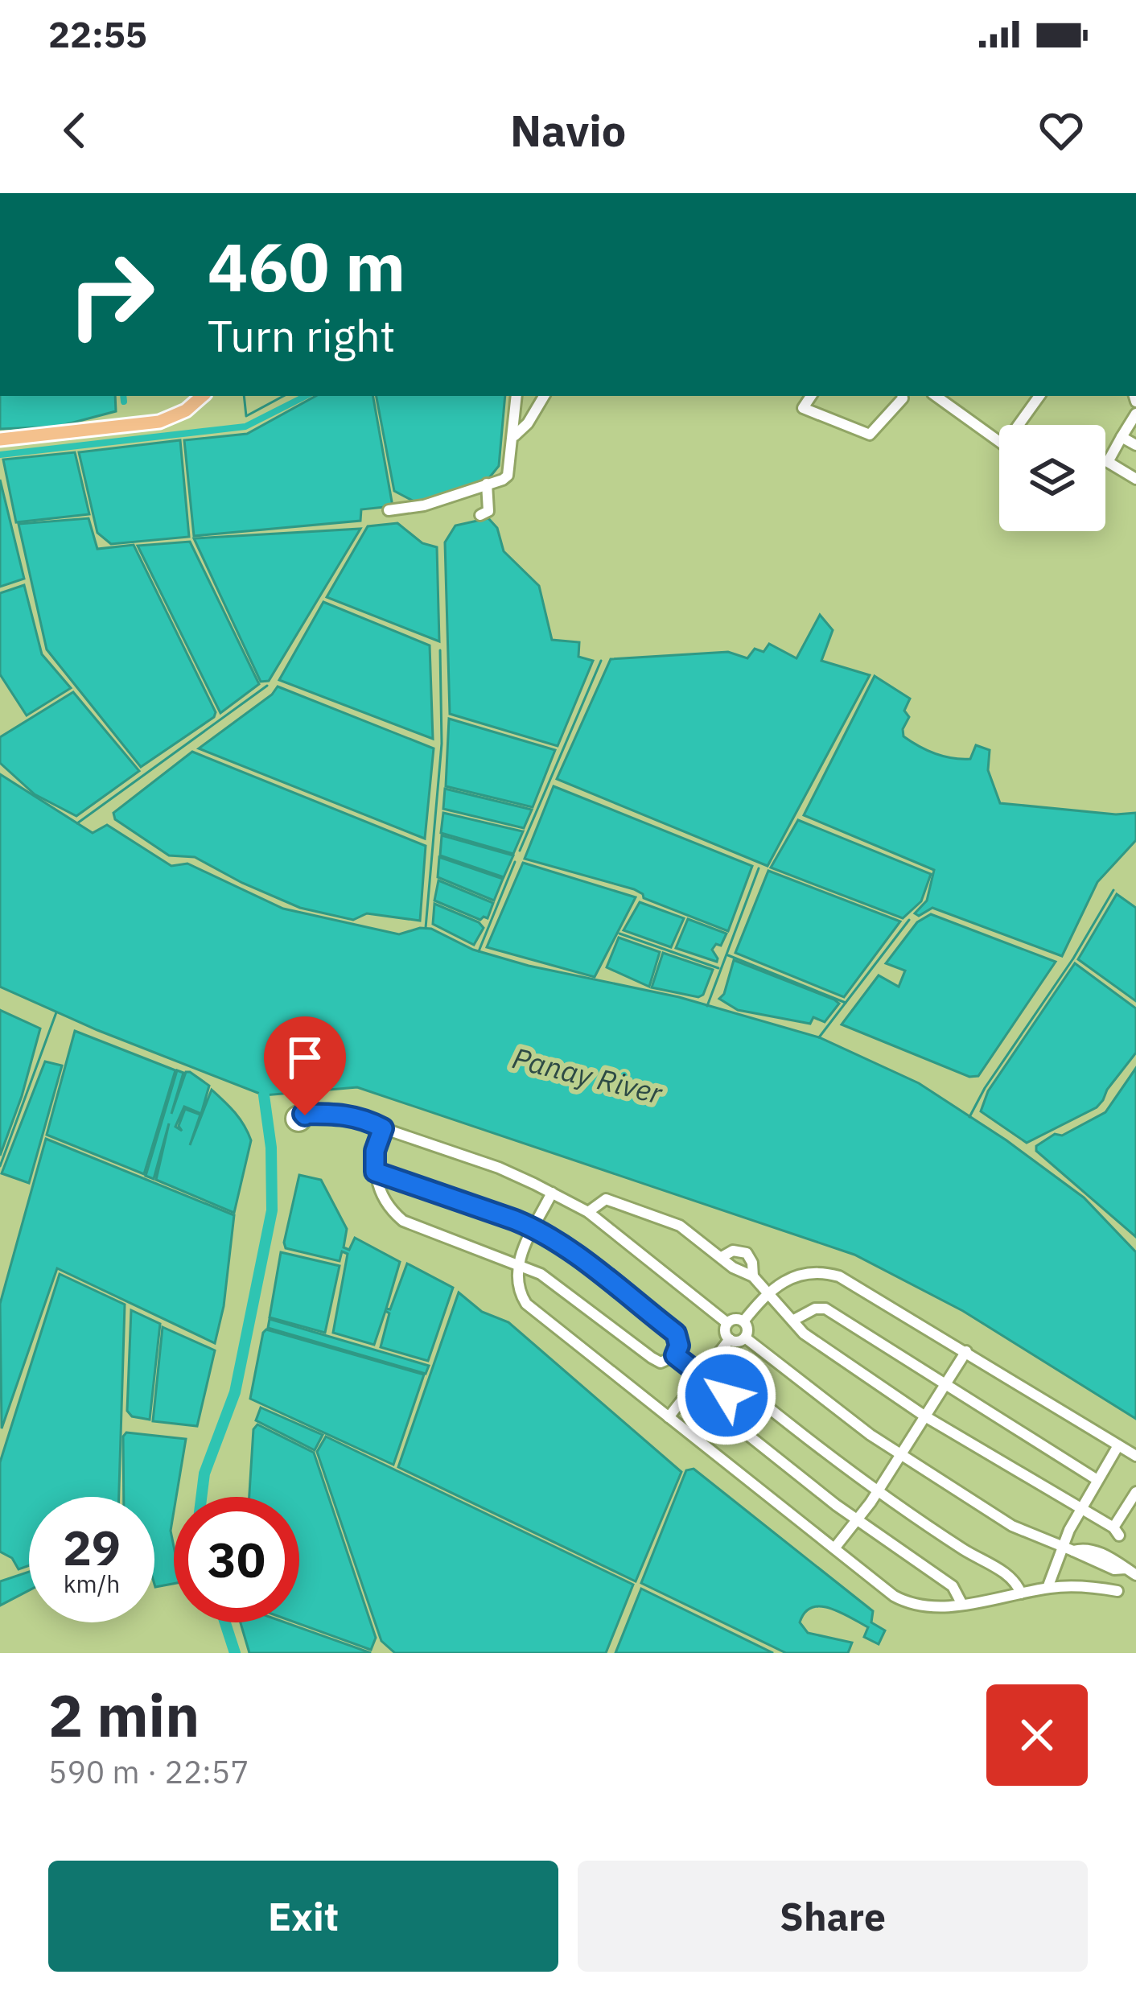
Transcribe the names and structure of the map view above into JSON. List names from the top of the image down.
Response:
{
  "water": ["Panay River"],
  "page": {
    "status": "22:55",
    "header": "Navio",
    "turn": ["460 m", "Turn right"],
    "speed": "29 km/h",
    "limit": "30",
    "heading": ["2 min", "590 m · 22:57"],
    "buttons": ["Exit", "Share"]
  }
}
